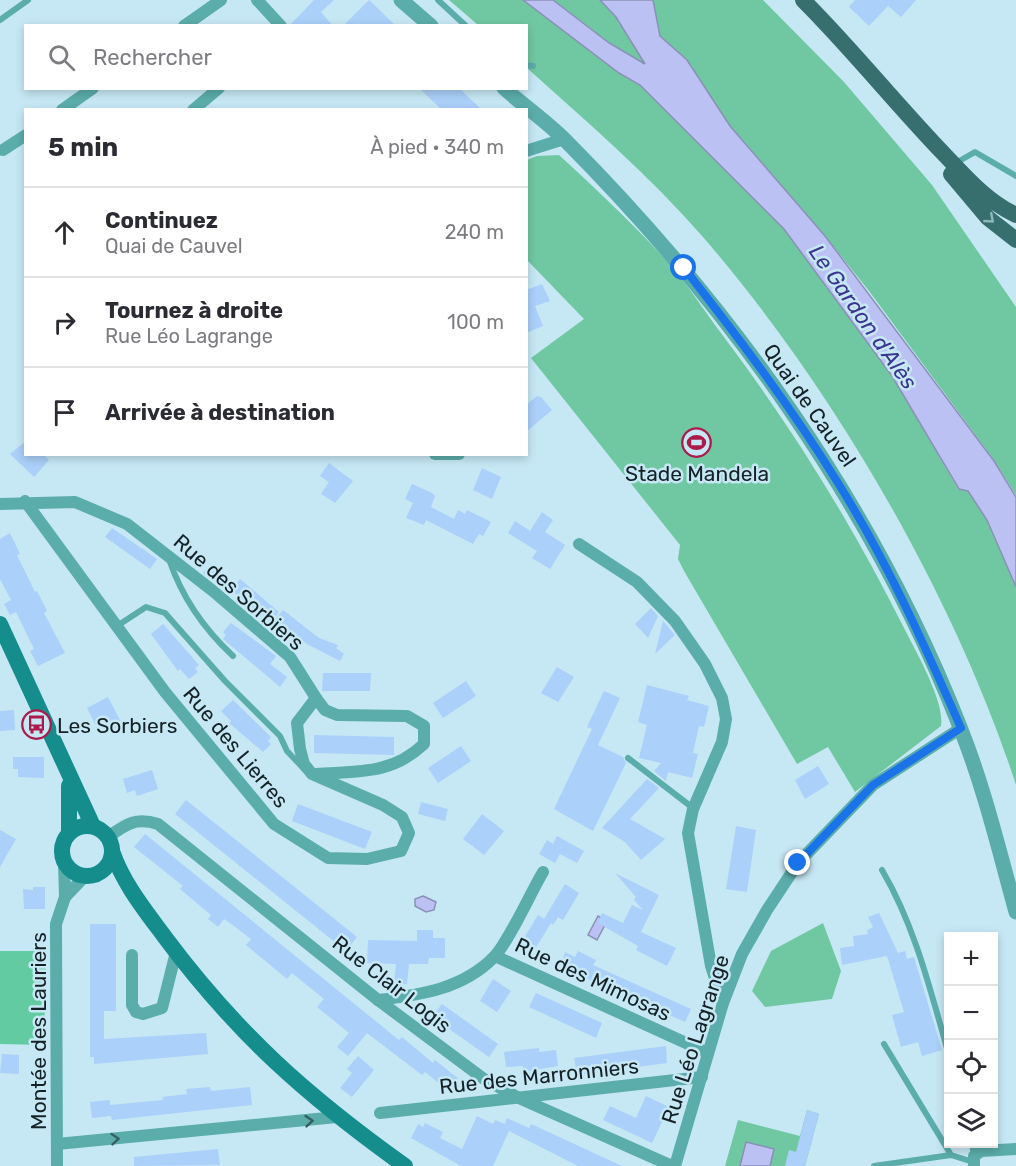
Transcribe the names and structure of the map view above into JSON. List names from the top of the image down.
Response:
{
  "streets": {
    "street": [
      "Quai de Cauvel",
      "Rue des Sorbiers",
      "Rue des Lierres",
      "Rue des Mimosas",
      "Rue Clair Logis",
      "Montée des Lauriers",
      "Rue Léo Lagrange",
      "Rue des Marronniers"
    ]
  },
  "crossings": [
    ["Quai de Cauvel", "Rue Léo Lagrange"],
    ["Rue des Sorbiers", "Rue des Lierres"],
    ["Rue des Mimosas", "Rue Clair Logis"],
    ["Rue des Mimosas", "Rue Léo Lagrange"],
    ["Rue Clair Logis", "Montée des Lauriers"],
    ["Rue Clair Logis", "Rue Léo Lagrange"],
    ["Rue Clair Logis", "Rue des Marronniers"],
    ["Rue Léo Lagrange", "Rue des Marronniers"]
  ],
  "water": ["Le Gardon d'Alès"],
  "places": {
    "sports": ["Stade Mandela"],
    "bus stop": ["Les Sorbiers"]
  },
  "page": {
    "search": "Rechercher",
    "heading": ["5 min", "À pied · 340 m"],
    "list": [
      ["Continuez", "Quai de Cauvel", "240 m"],
      ["Tournez à droite", "Rue Léo Lagrange", "100 m"],
      "Arrivée à destination"
    ],
    "map_buttons": ["+", "−"]
  }
}
